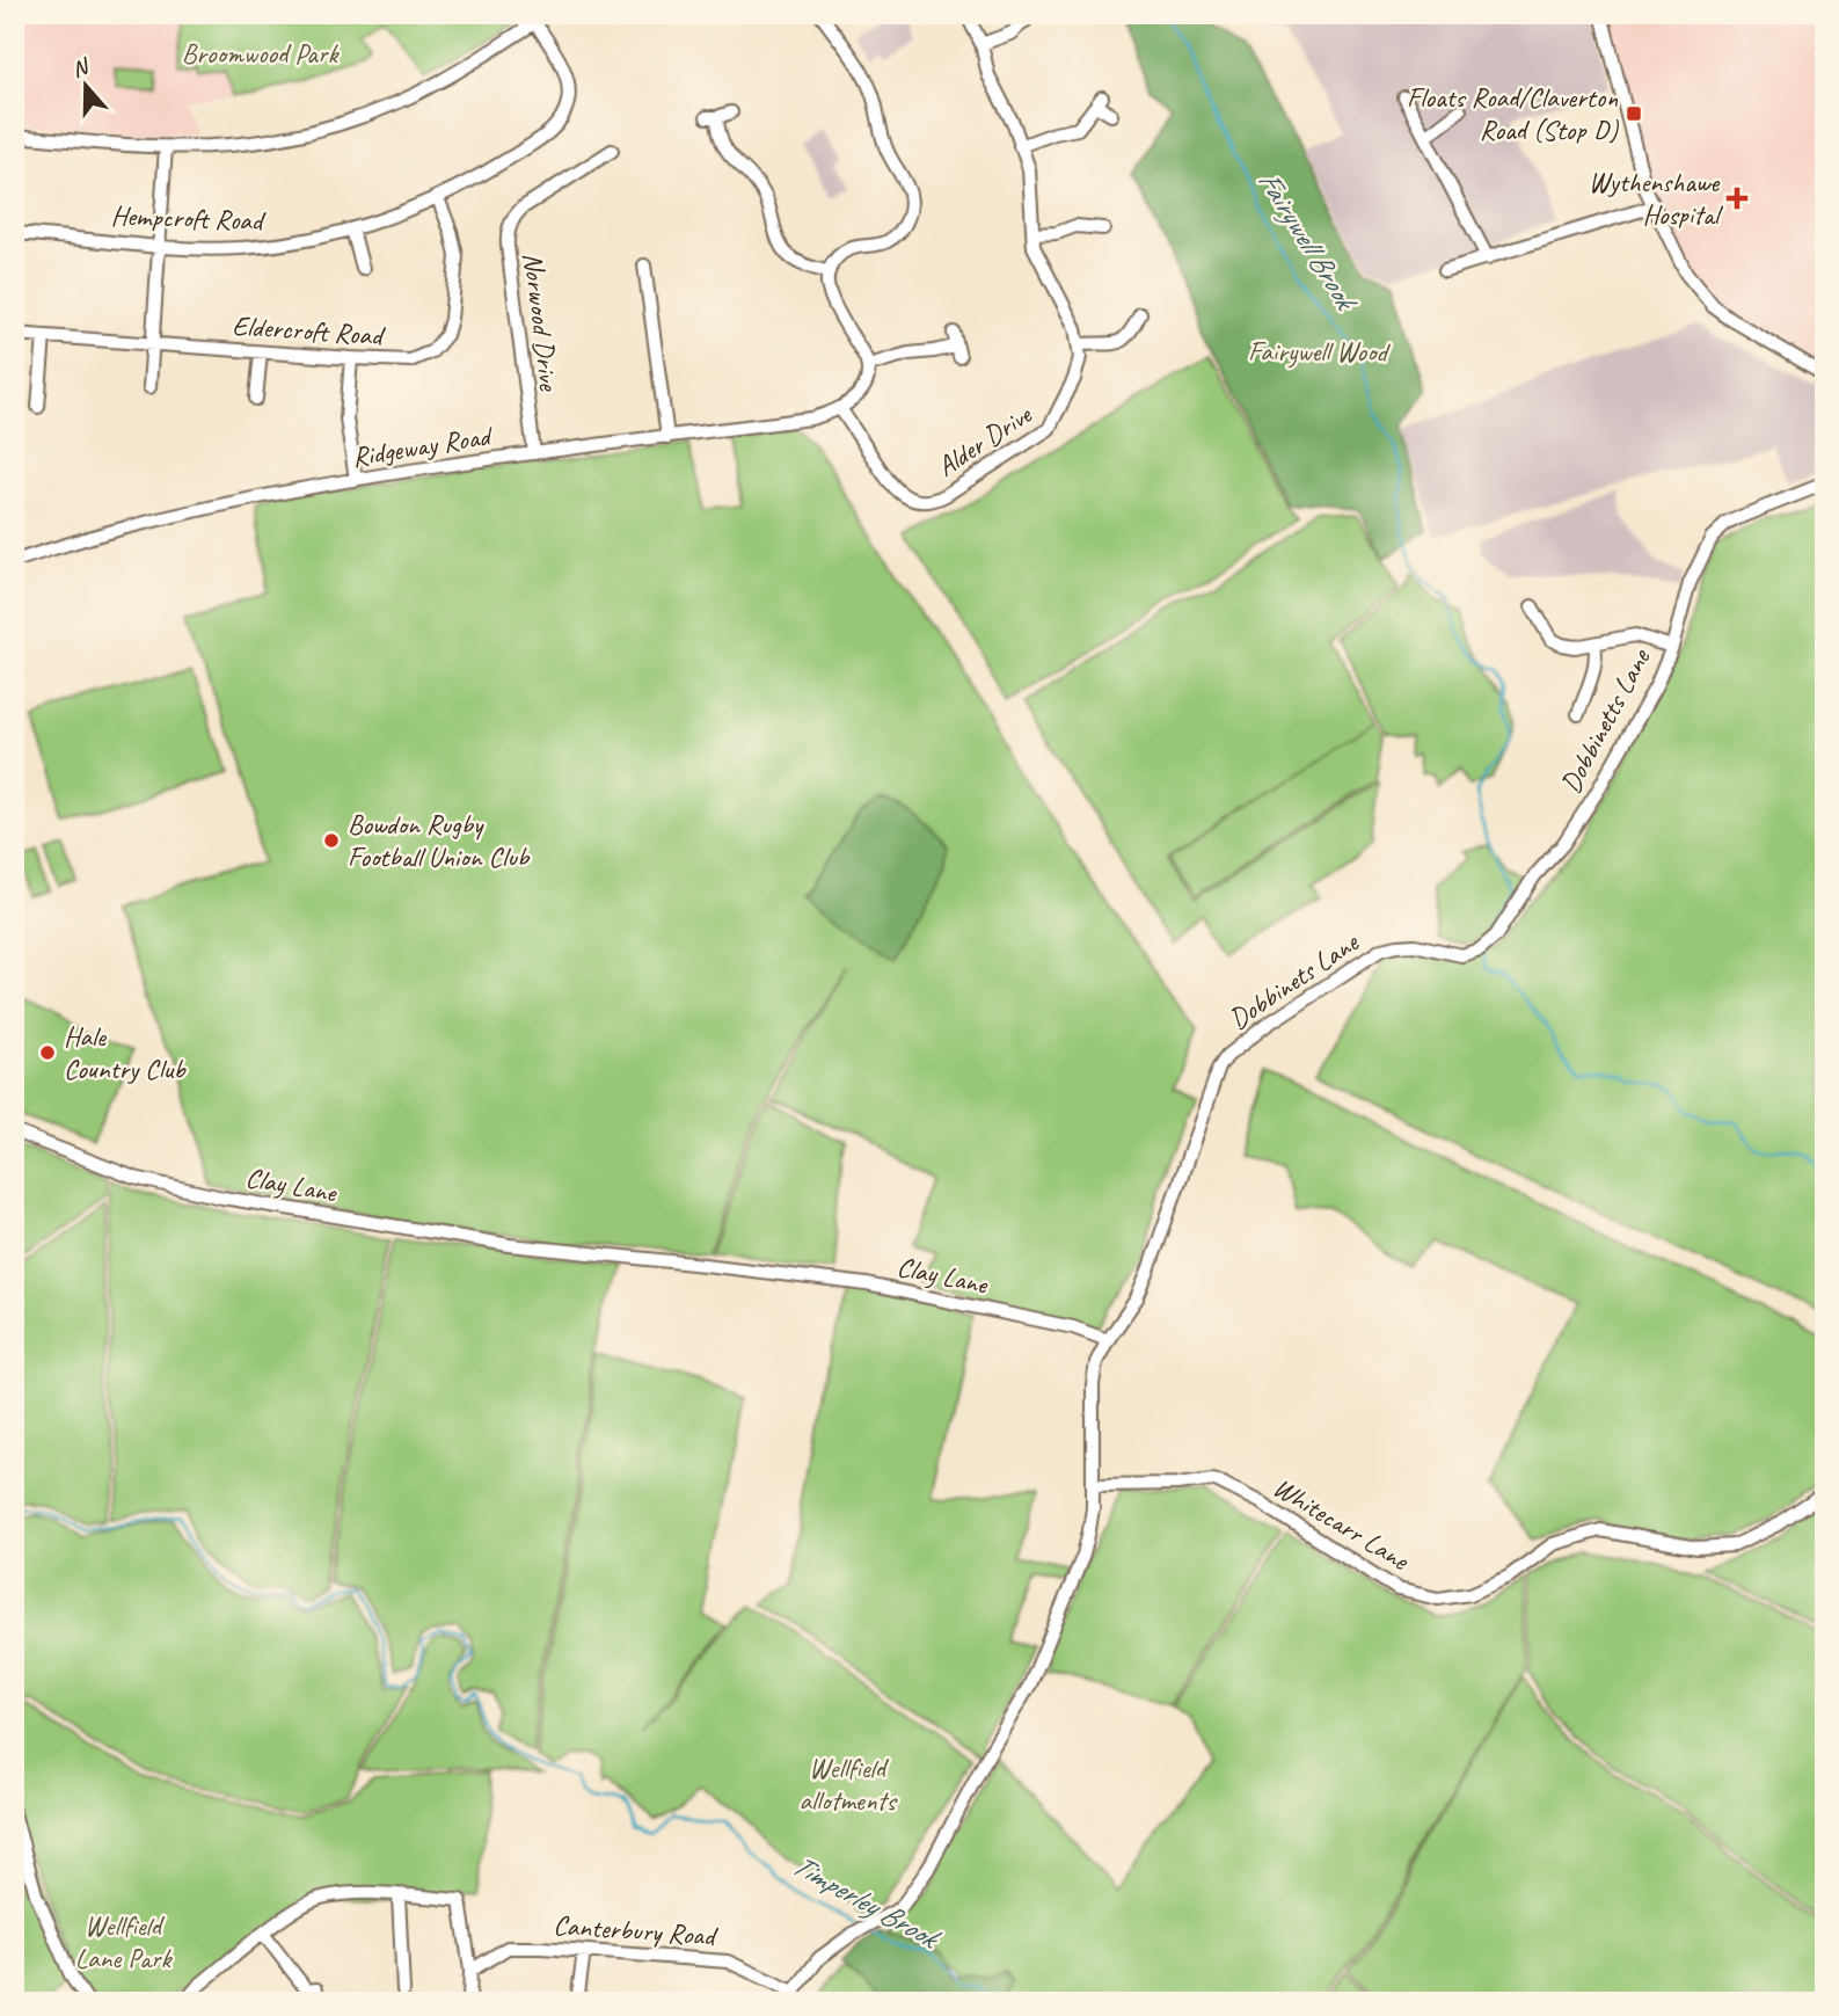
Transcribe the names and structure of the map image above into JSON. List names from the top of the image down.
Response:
{
  "streets": {
    "street": [
      "Hempcroft Road",
      "Norwood Drive",
      "Eldercroft Road",
      "Alder Drive",
      "Ridgeway Road",
      "Dobbinetts Lane",
      "Dobbinets Lane",
      "Clay Lane",
      "Whitecarr Lane",
      "Canterbury Road"
    ]
  },
  "crossings": [
    ["Hempcroft Road", "Eldercroft Road"],
    ["Norwood Drive", "Ridgeway Road"],
    ["Alder Drive", "Ridgeway Road"],
    ["Dobbinetts Lane", "Dobbinets Lane"],
    ["Dobbinets Lane", "Clay Lane"]
  ],
  "water": ["Fairywell Brook", "Timperley Brook"],
  "parks": [
    "Broomwood Park",
    "Fairywell Wood",
    "Wellfield allotments",
    "Wellfield Lane Park"
  ],
  "places": {
    "transit": ["Floats Road/Claverton Road (Stop D)"],
    "health": ["Wythenshawe Hospital"],
    "other": ["Bowdon Rugby Football Union Club", "Hale Country Club"]
  },
  "north": "top"
}
